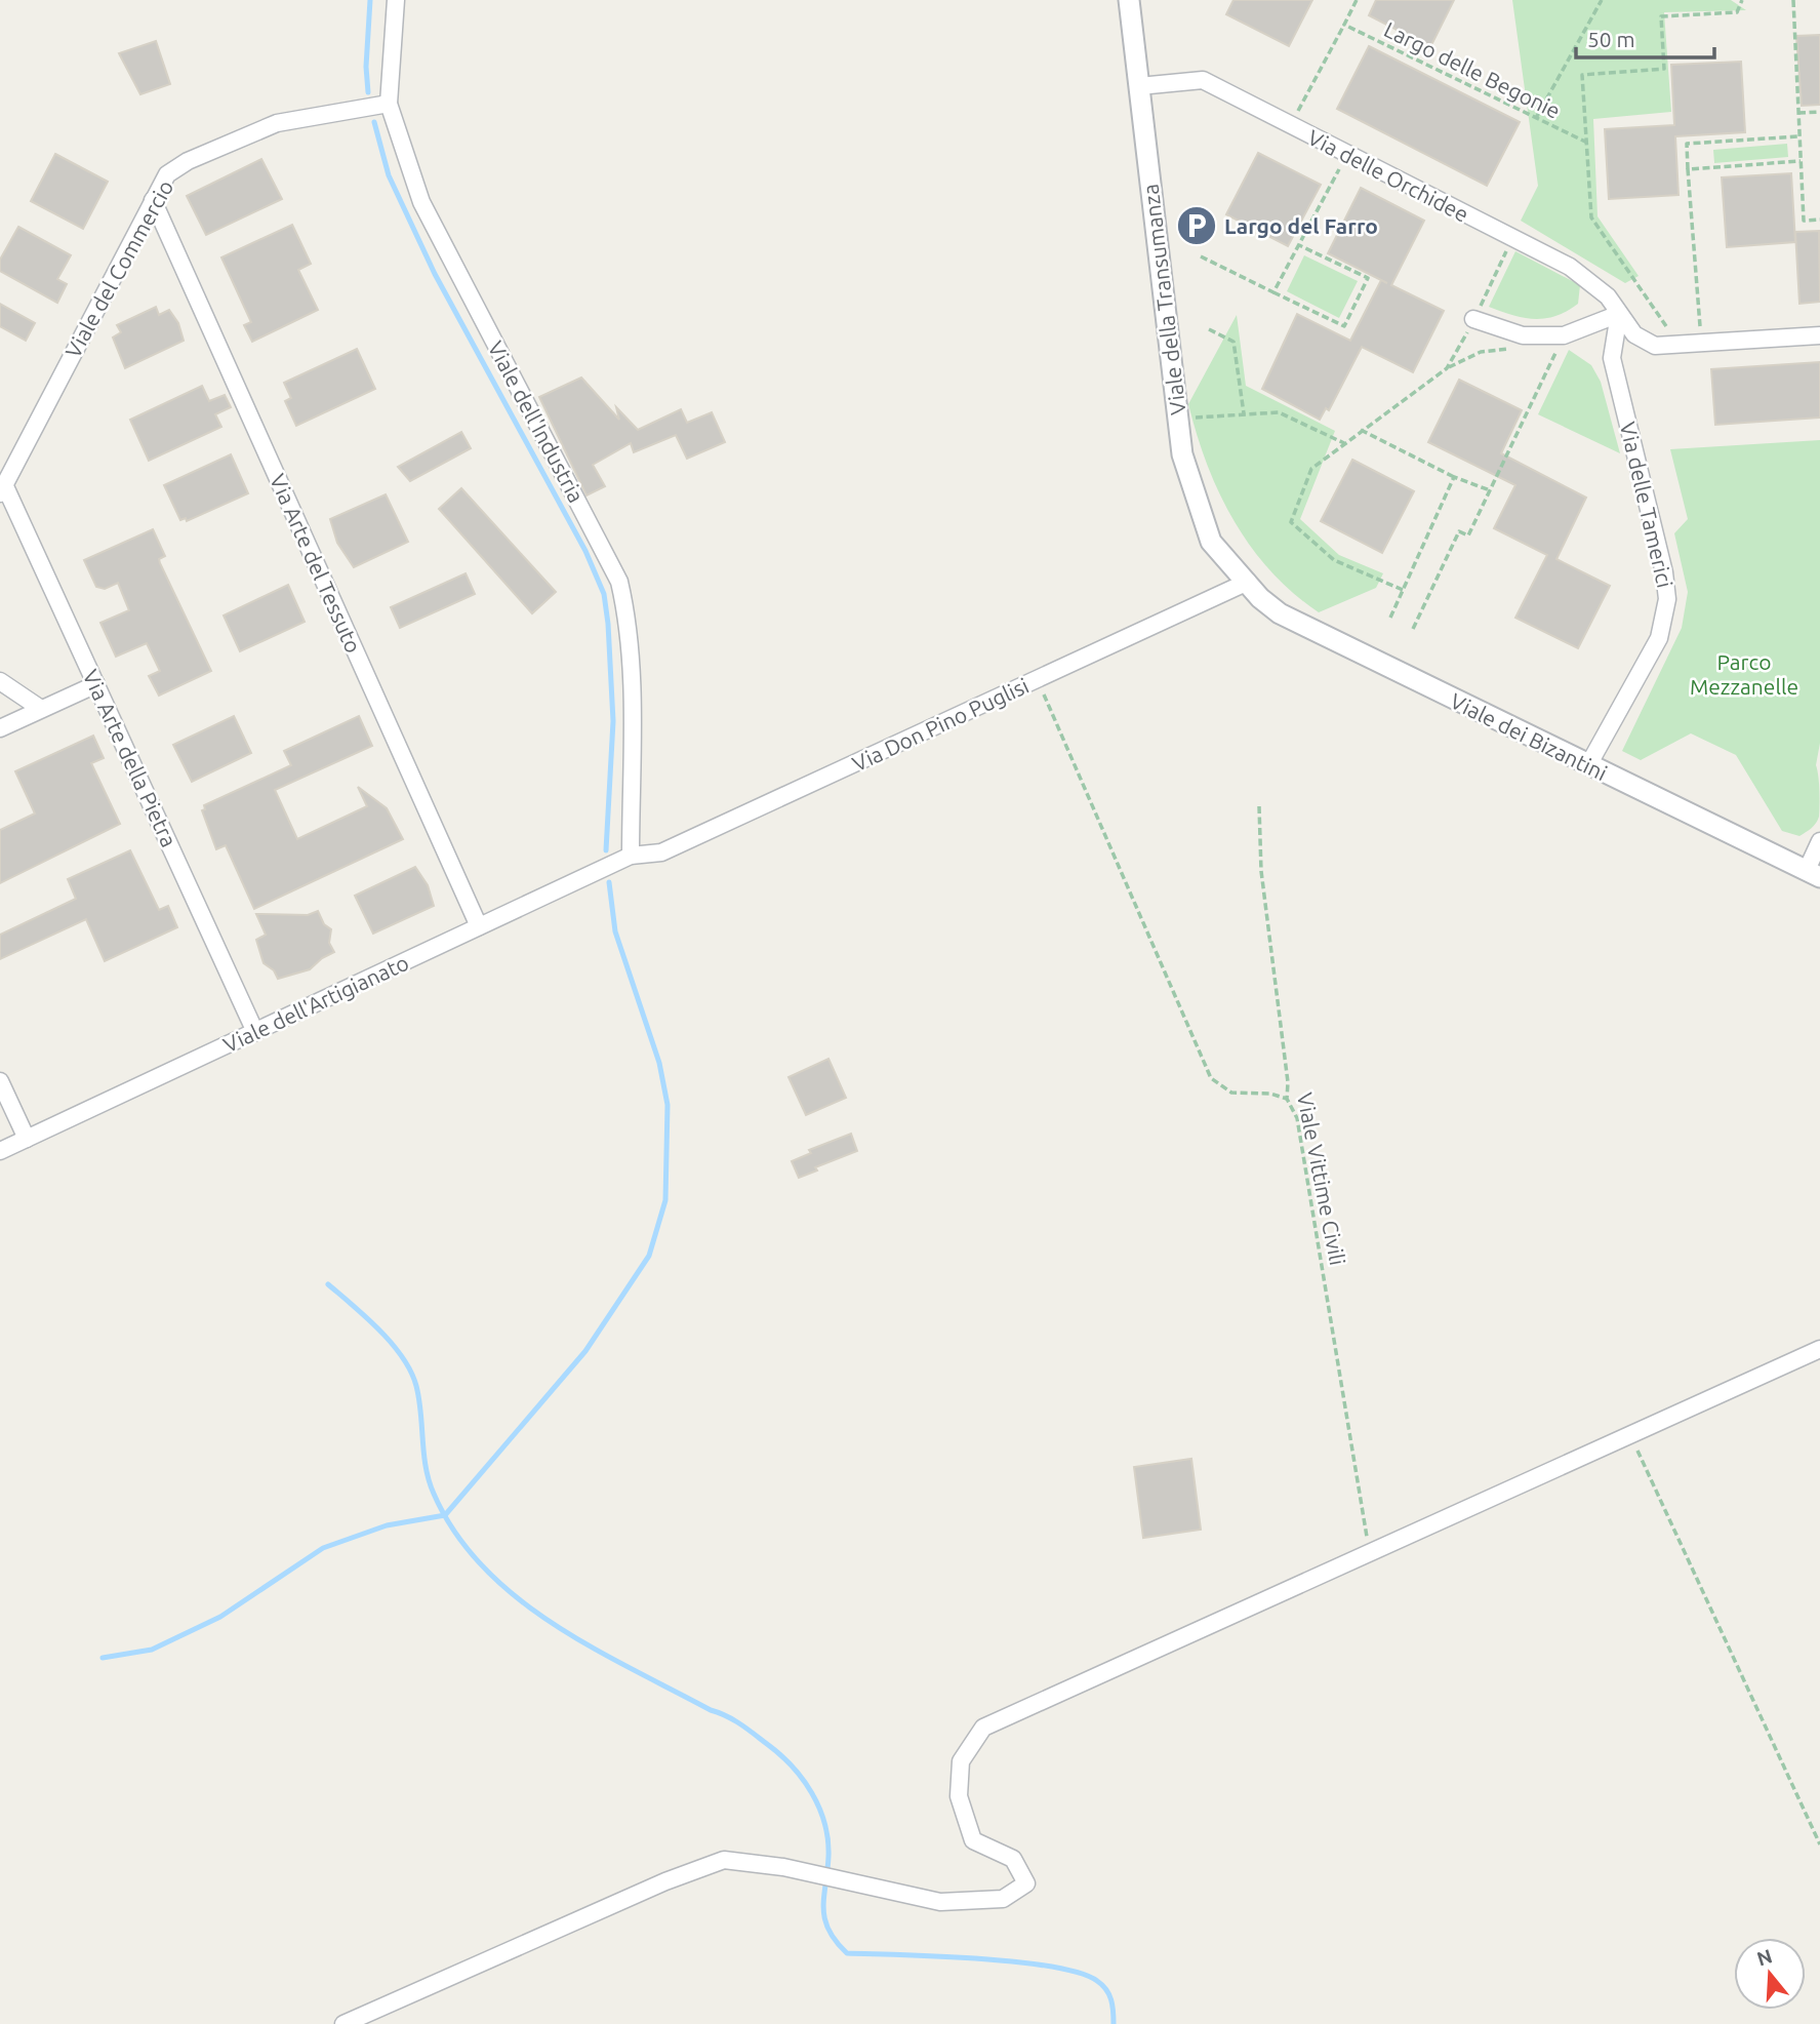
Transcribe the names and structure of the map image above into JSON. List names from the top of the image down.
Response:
{
  "streets": {
    "street": [
      "Via delle Orchidee",
      "Viale del Commercio",
      "Viale della Transumanza",
      "Viale dell'Industria",
      "Via delle Tamerici",
      "Via Arte del Tessuto",
      "Via Don Pino Puglisi",
      "Viale dei Bizantini",
      "Via Arte della Pietra",
      "Viale dell'Artigianato"
    ],
    "path": ["Largo delle Begonie", "Viale Vittime Civili"]
  },
  "crossings": [
    ["Via delle Orchidee", "Viale della Transumanza"],
    ["Via delle Orchidee", "Via delle Tamerici"],
    ["Viale del Commercio", "Viale dell'Industria"],
    ["Viale del Commercio", "Via Arte del Tessuto"],
    ["Viale del Commercio", "Via Arte della Pietra"],
    ["Viale della Transumanza", "Via Don Pino Puglisi"],
    ["Viale della Transumanza", "Viale dei Bizantini"],
    ["Viale dell'Industria", "Via Don Pino Puglisi"],
    ["Viale dell'Industria", "Viale dell'Artigianato"],
    ["Via delle Tamerici", "Viale dei Bizantini"],
    ["Via Arte del Tessuto", "Viale dell'Artigianato"],
    ["Via Don Pino Puglisi", "Viale dei Bizantini"],
    ["Via Don Pino Puglisi", "Viale dell'Artigianato"],
    ["Via Arte della Pietra", "Viale dell'Artigianato"]
  ],
  "parks": ["Parco Mezzanelle"],
  "places": {
    "parking": ["Largo del Farro"]
  },
  "scale_bar": "50 m",
  "north": "top"
}
